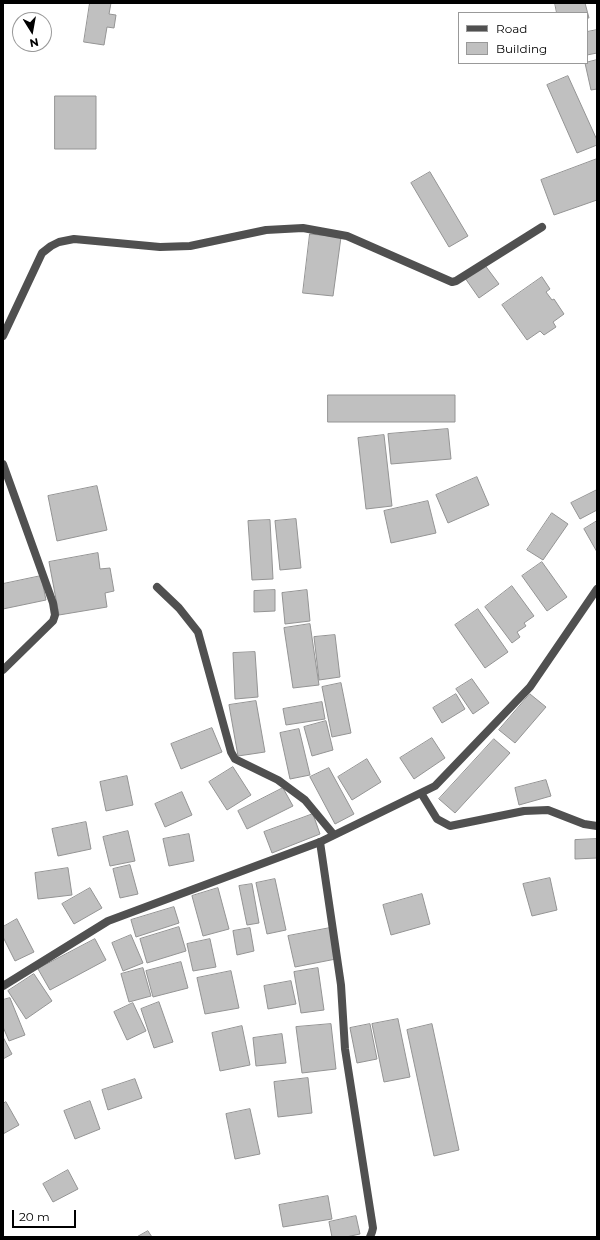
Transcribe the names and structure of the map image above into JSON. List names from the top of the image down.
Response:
{
  "legend": ["Road", "Building"],
  "scale_bar": "20 m",
  "north": "bottom"
}
